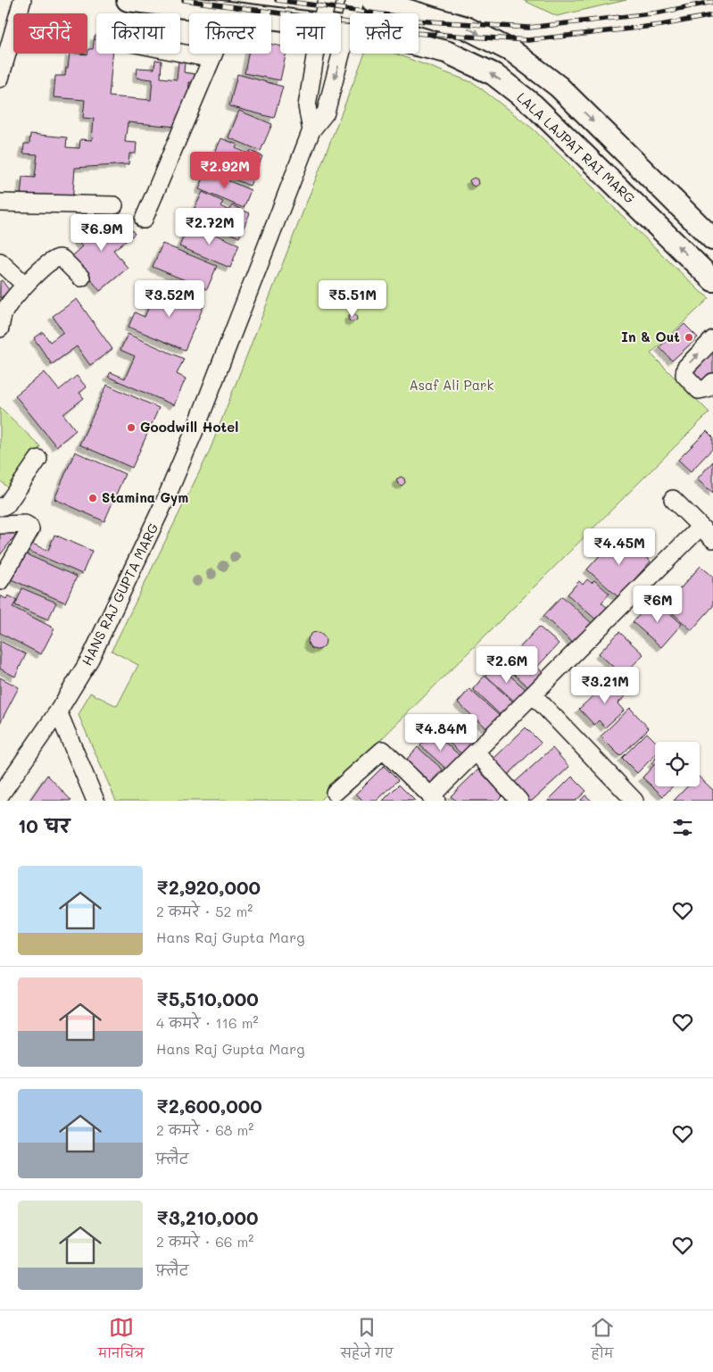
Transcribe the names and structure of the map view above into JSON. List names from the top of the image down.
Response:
{
  "streets": {
    "main road": ["LALA LAJPAT RAI MARG"],
    "street": ["HANS RAJ GUPTA MARG"]
  },
  "crossings": [
    ["LALA LAJPAT RAI MARG", "HANS RAJ GUPTA MARG"]
  ],
  "parks": ["Asaf Ali Park"],
  "places": ["In & Out", "Goodwill Hotel", "Stamina Gym"],
  "page": {
    "chip": [
      "खरीदें",
      "किराया",
      "फ़िल्टर",
      "नया",
      "फ़्लैट"
    ],
    "price": [
      "₹2.92M",
      "₹2.72M",
      "₹6.9M",
      "₹3.52M",
      "₹5.51M",
      "₹4.45M",
      "₹6M",
      "₹2.6M",
      "₹3.21M",
      "₹4.84M"
    ],
    "heading": "10 घर",
    "list": [
      {
        "name": "₹2,920,000",
        "note": "2 कमरे · 52 m² · Hans Raj Gupta Marg"
      },
      {
        "name": "₹5,510,000",
        "note": "4 कमरे · 116 m² · Hans Raj Gupta Marg"
      },
      {
        "name": "₹2,600,000",
        "note": "2 कमरे · 68 m² · फ़्लैट"
      },
      {
        "name": "₹3,210,000",
        "note": "2 कमरे · 66 m² · फ़्लैट"
      }
    ],
    "tabs": ["मानचित्र", "सहेजे गए", "होम"]
  }
}
